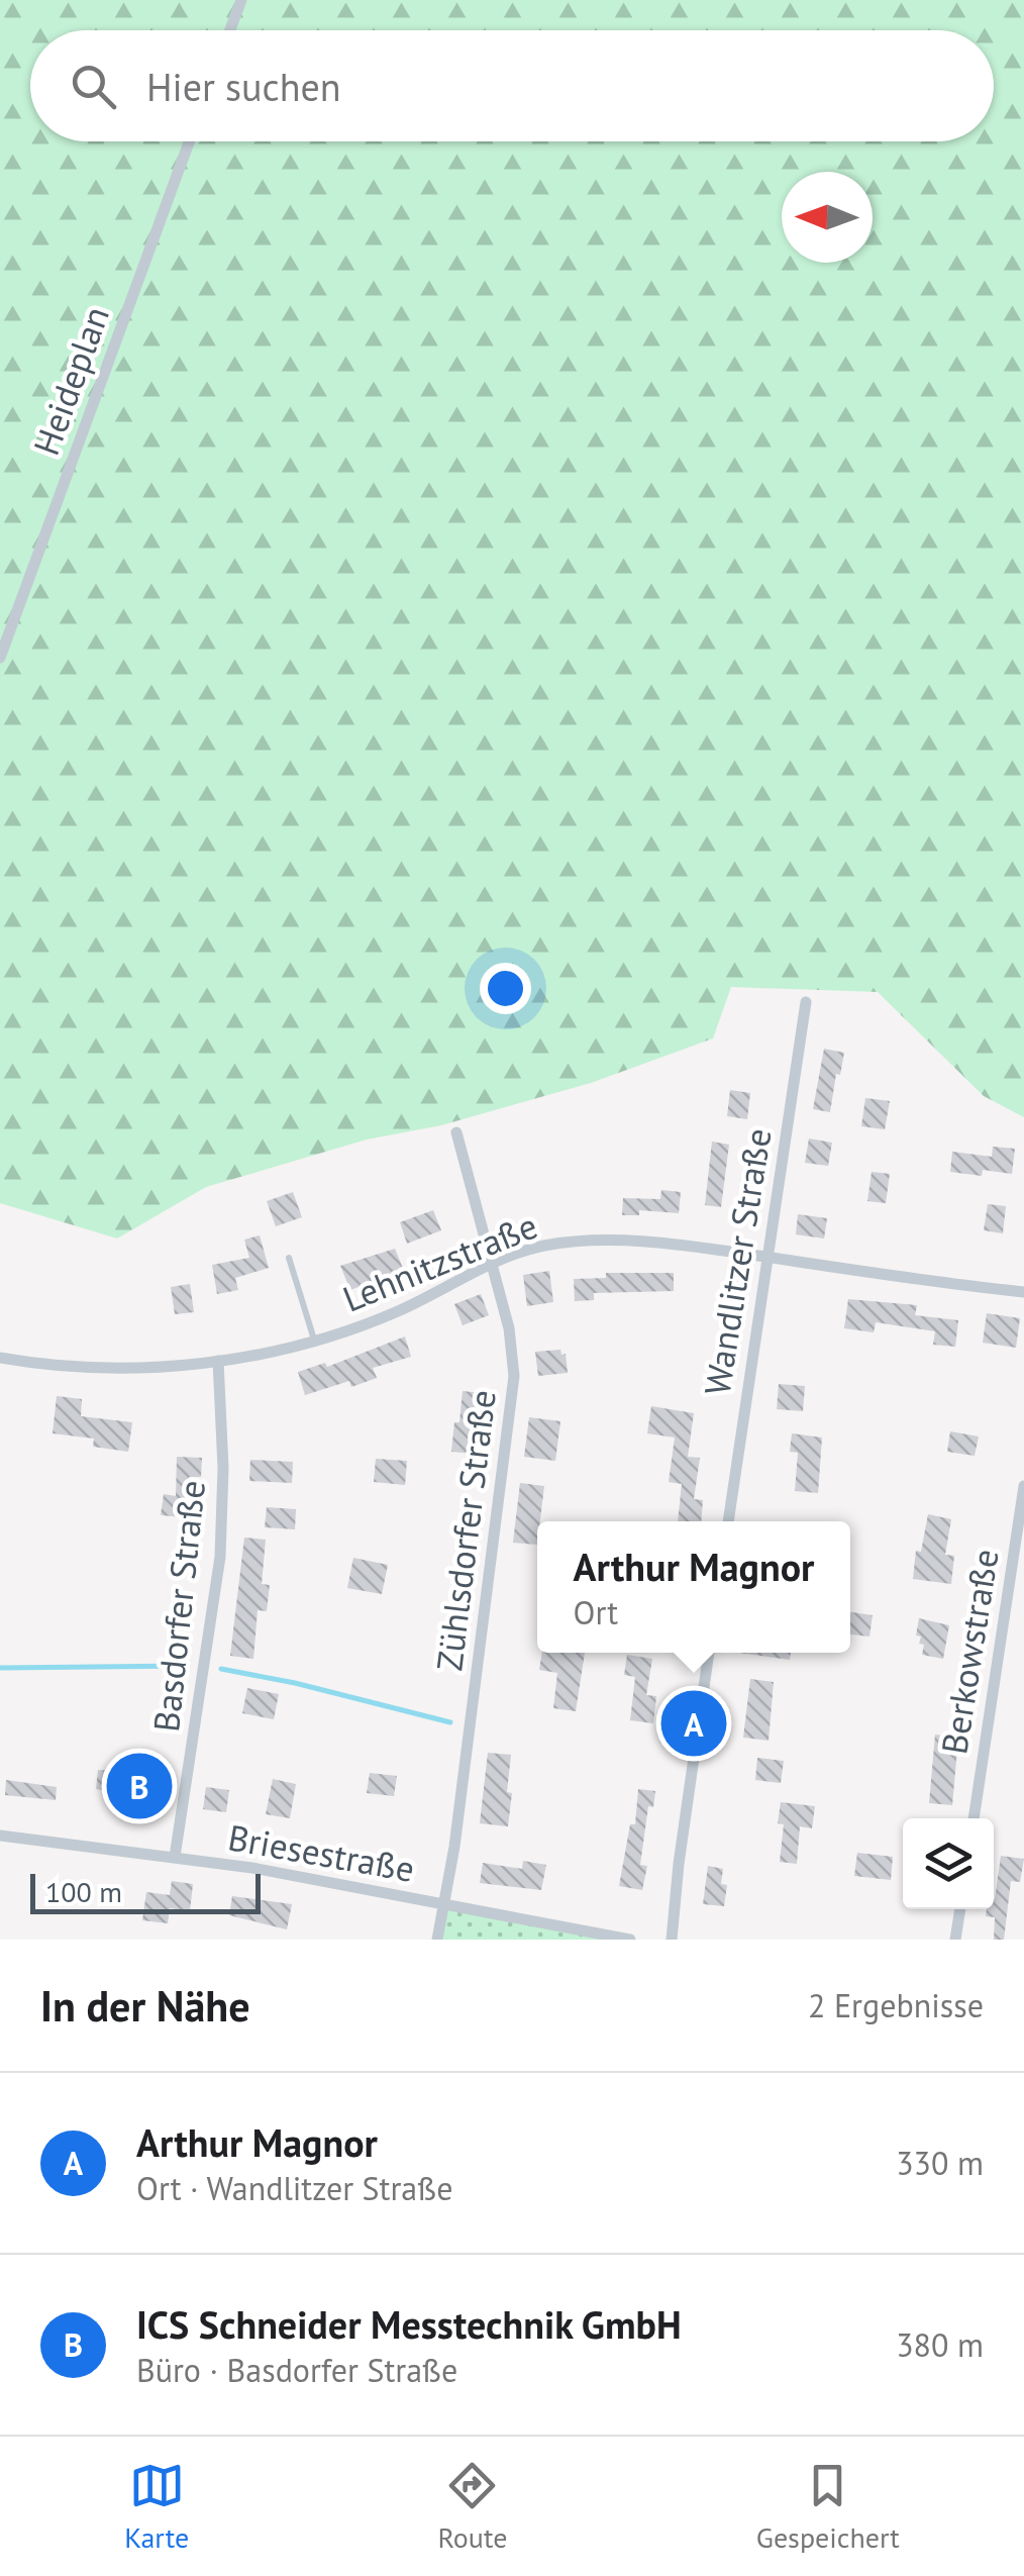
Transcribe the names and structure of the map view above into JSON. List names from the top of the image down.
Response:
{
  "streets": {
    "street": [
      "Heideplan",
      "Wandlitzer Straße",
      "Lehnitzstraße",
      "Zühlsdorfer Straße",
      "Basdorfer Straße",
      "Berkowstraße",
      "Briesestraße"
    ]
  },
  "crossings": [
    ["Wandlitzer Straße", "Lehnitzstraße"],
    ["Lehnitzstraße", "Zühlsdorfer Straße"],
    ["Lehnitzstraße", "Basdorfer Straße"],
    ["Zühlsdorfer Straße", "Briesestraße"],
    ["Basdorfer Straße", "Briesestraße"]
  ],
  "scale_bar": "100 m",
  "north": "left",
  "page": {
    "search": "Hier suchen",
    "popup": ["Arthur Magnor", "Ort"],
    "pins": ["A", "B"],
    "scale": "100 m",
    "heading": ["In der Nähe", "2 Ergebnisse"],
    "list": [
      {
        "mark": "A",
        "name": "Arthur Magnor",
        "note": "Ort · Wandlitzer Straße",
        "value": "330 m"
      },
      {
        "mark": "B",
        "name": "ICS Schneider Messtechnik GmbH",
        "note": "Büro · Basdorfer Straße",
        "value": "380 m"
      }
    ],
    "nav": ["Karte", "Route", "Gespeichert"]
  }
}
